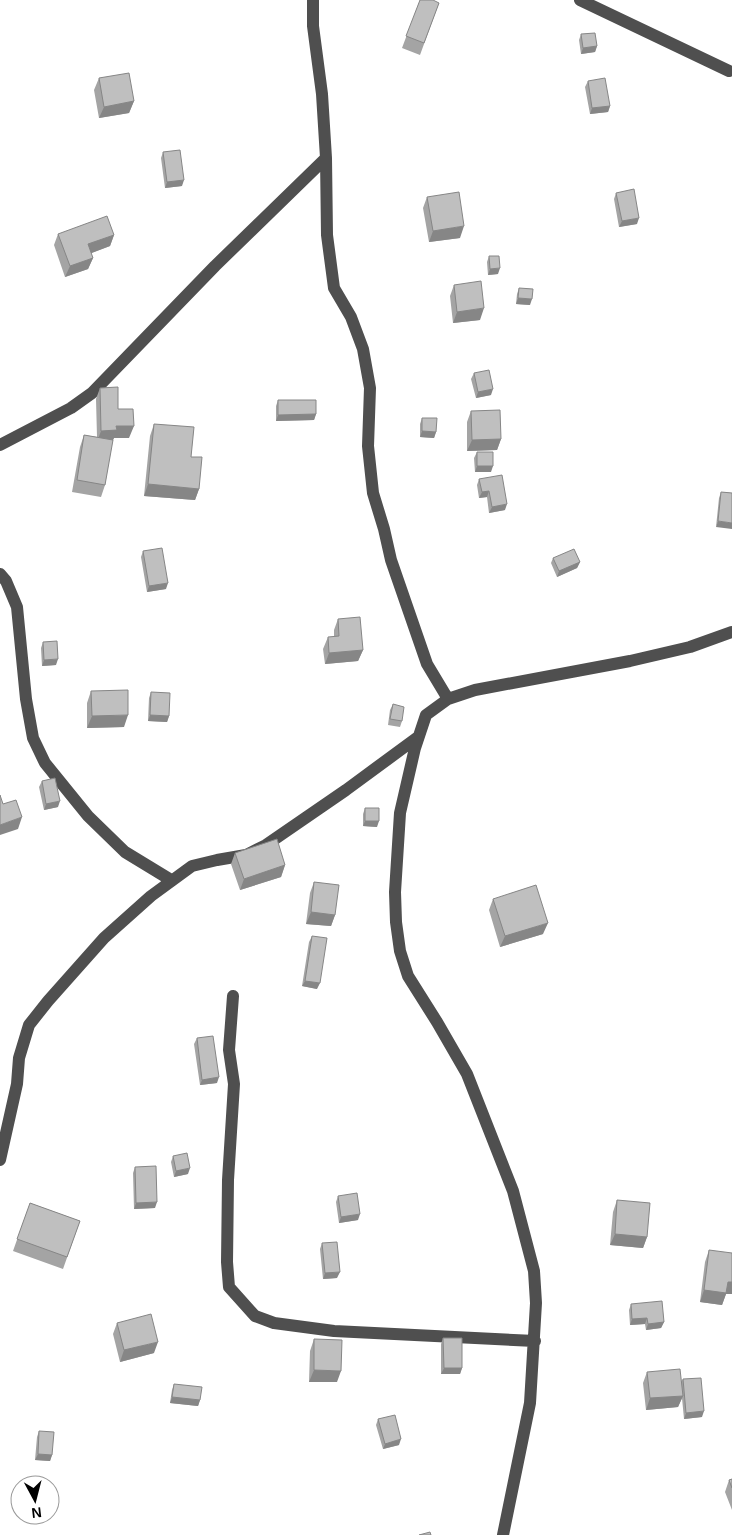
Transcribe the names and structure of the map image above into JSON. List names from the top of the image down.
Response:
{
  "north": "bottom"
}
